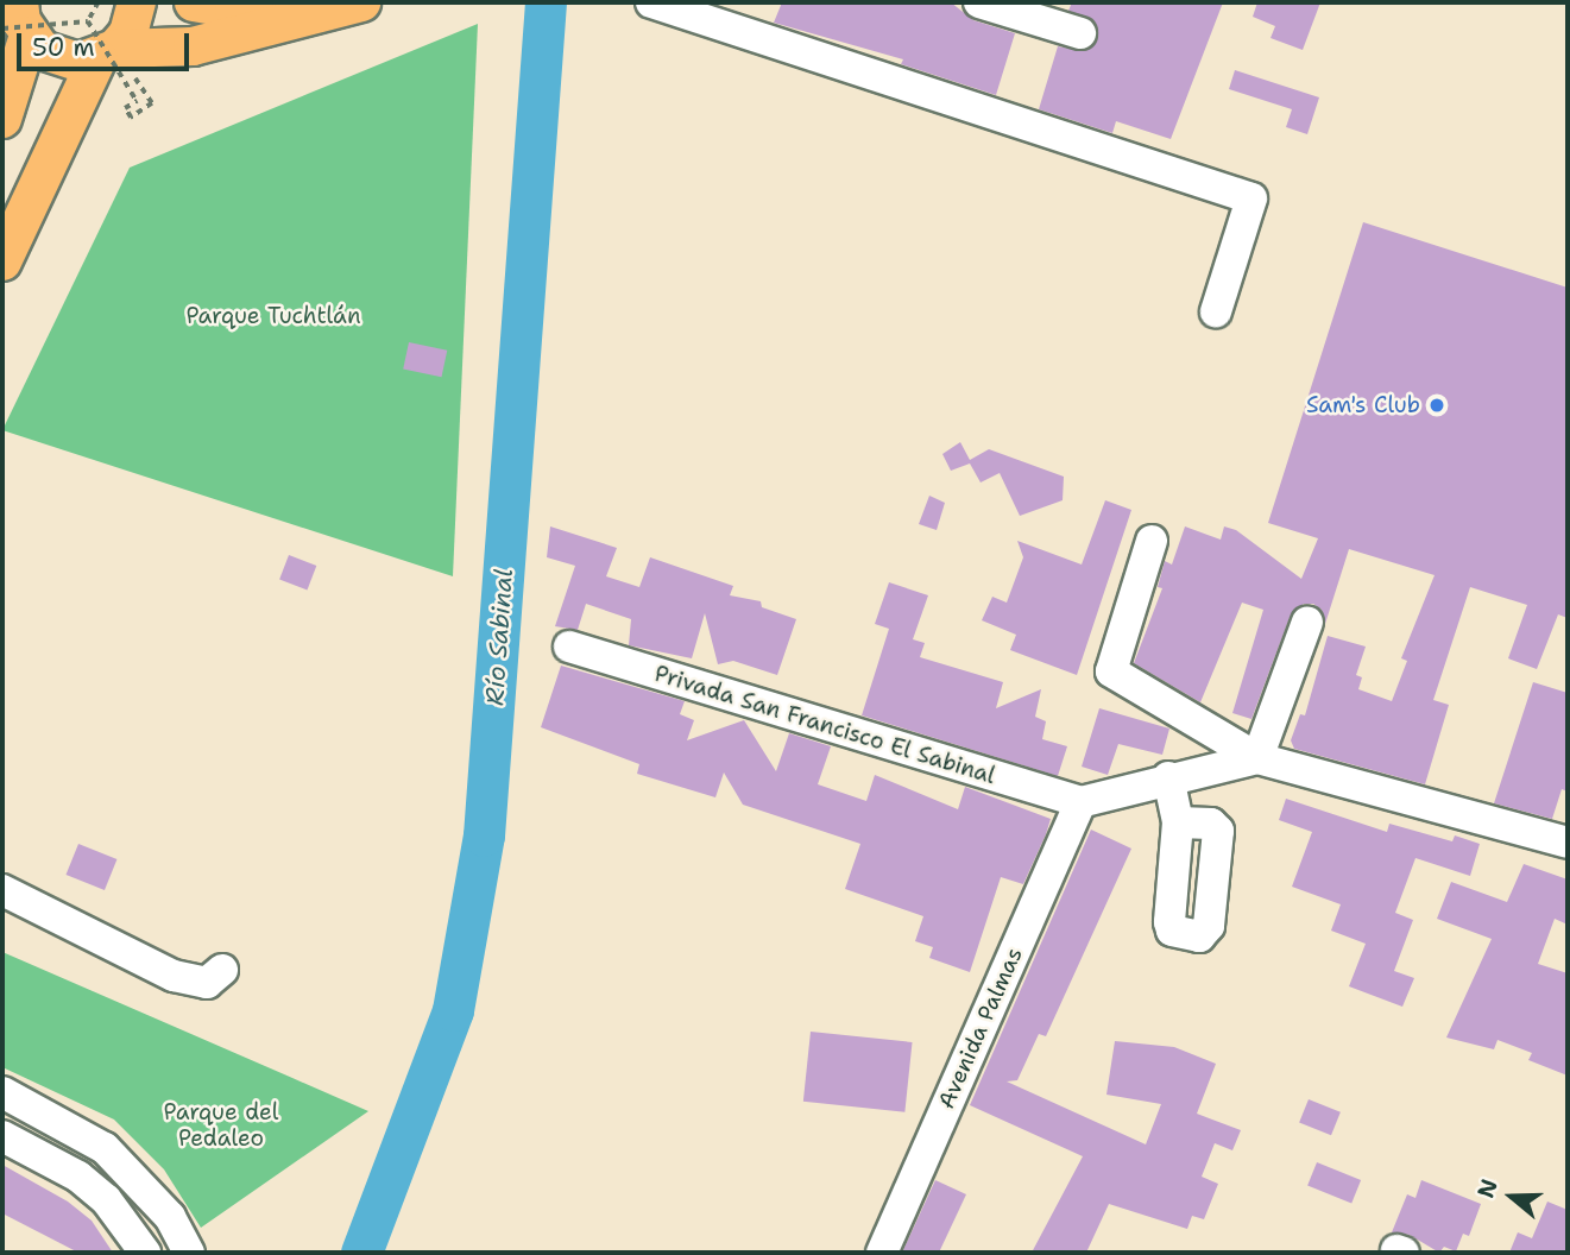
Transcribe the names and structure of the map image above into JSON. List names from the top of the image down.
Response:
{
  "streets": {
    "street": ["Privada San Francisco El Sabinal", "Avenida Palmas"]
  },
  "crossings": [
    ["Privada San Francisco El Sabinal", "Avenida Palmas"]
  ],
  "water": ["Río Sabinal"],
  "parks": ["Parque Tuchtlán", "Parque del Pedaleo"],
  "places": ["Sam's Club"],
  "scale_bar": "50 m",
  "north": "left"
}
